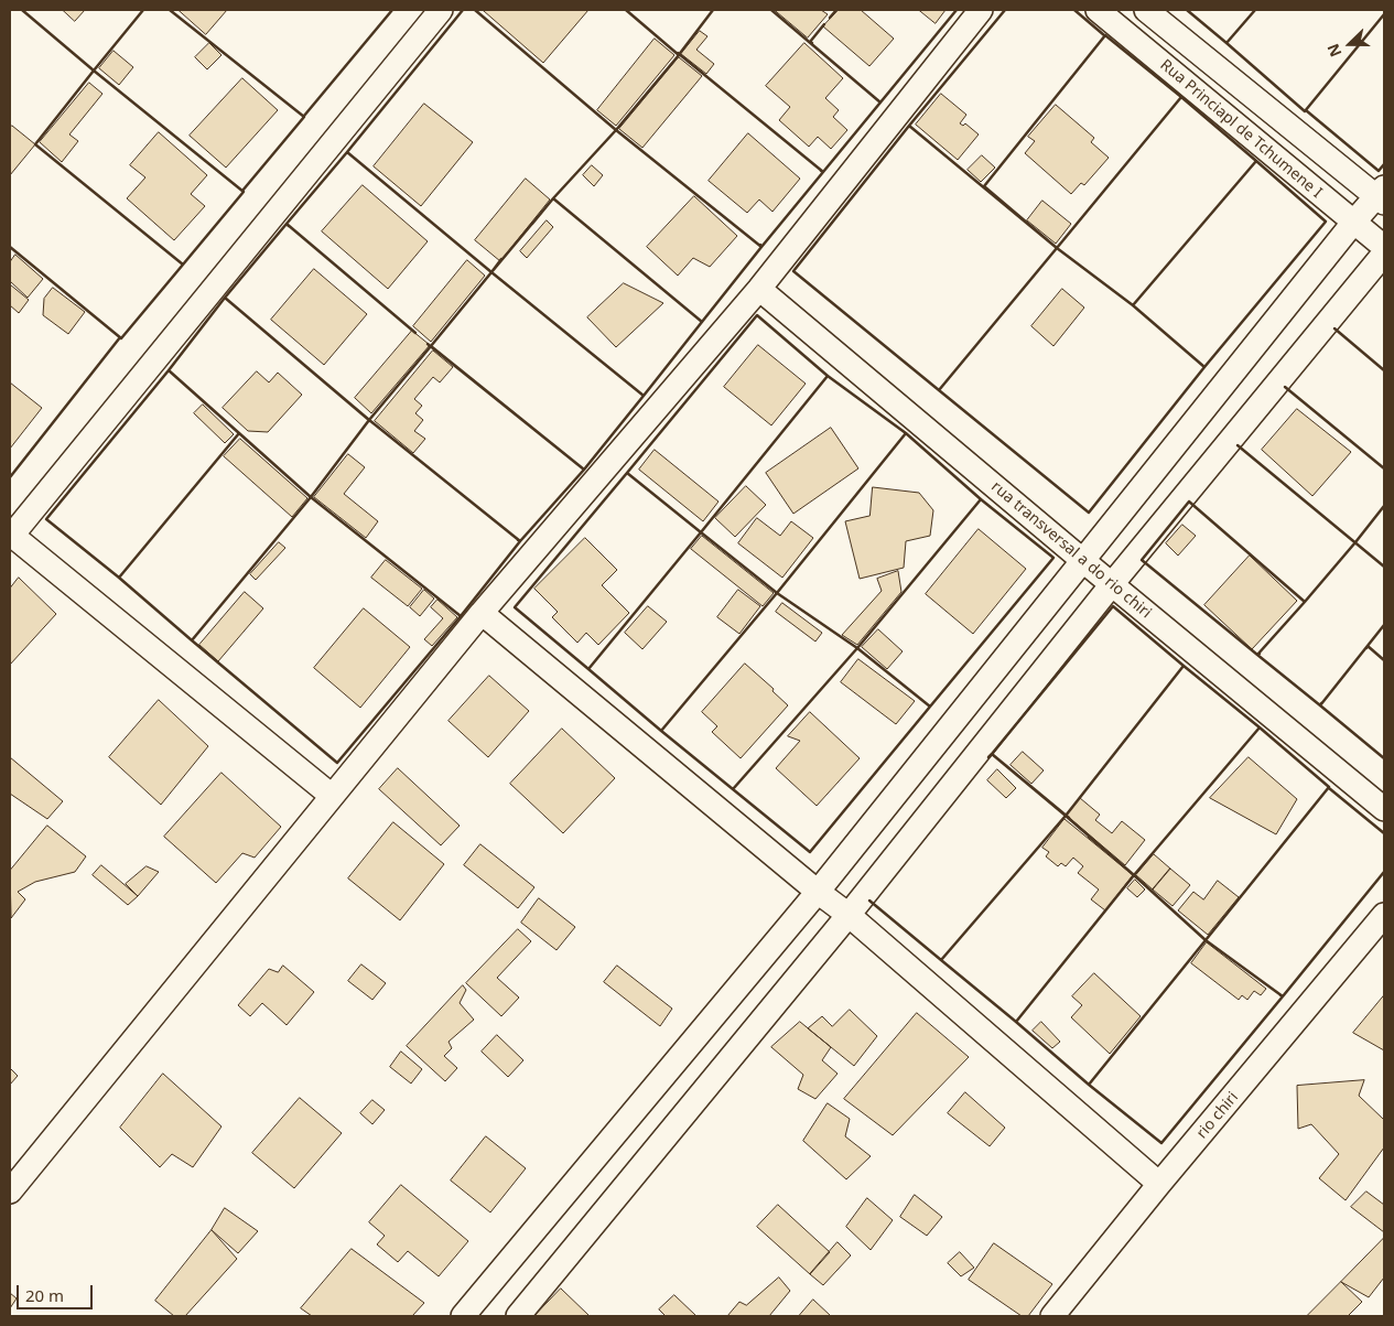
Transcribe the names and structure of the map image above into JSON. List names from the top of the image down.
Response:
{
  "streets": {
    "street": ["Rua Princiapl de Tchumene I", "rua transversal a do rio chiri", "rio chiri"]
  },
  "scale_bar": "20 m",
  "north": "left"
}
